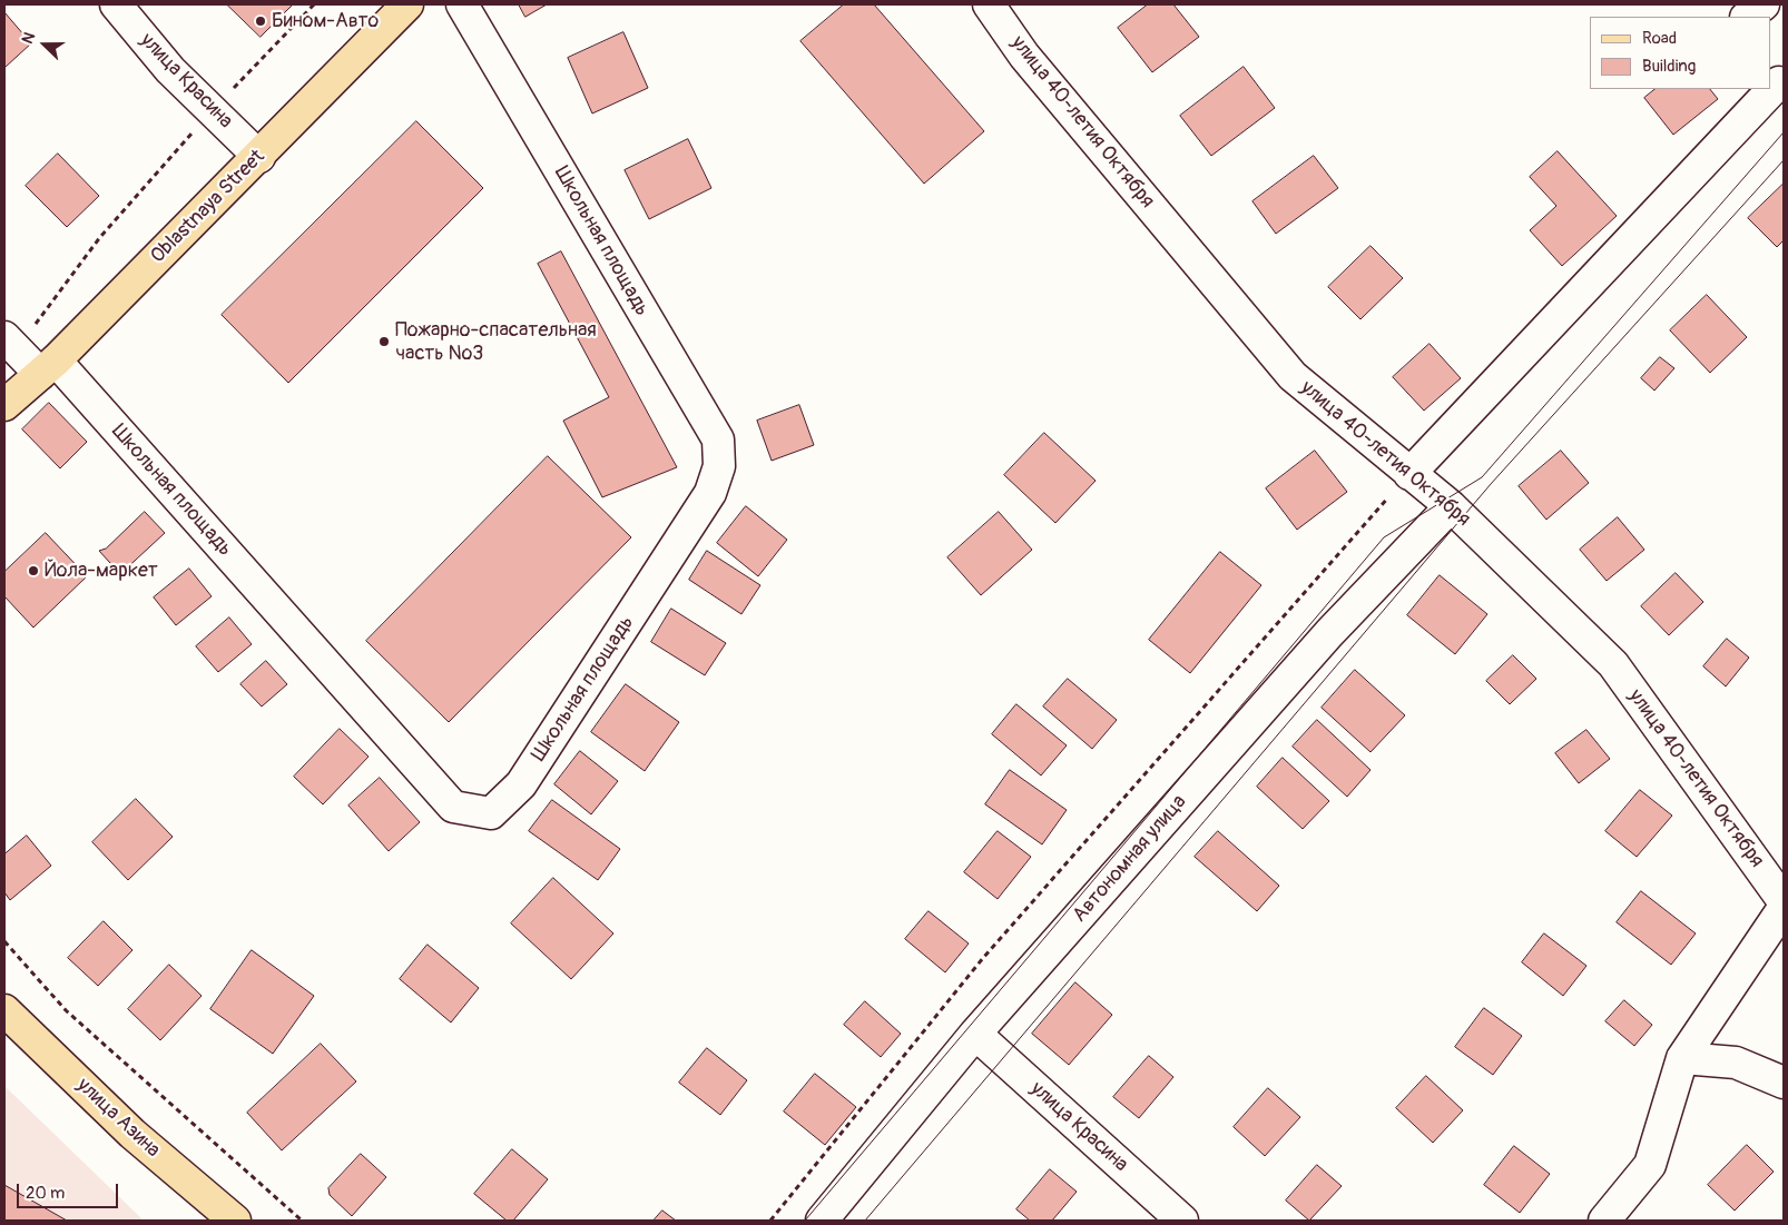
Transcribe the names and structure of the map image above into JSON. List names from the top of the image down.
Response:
{
  "streets": {
    "main road": ["Oblastnaya Street", "улица Азина"],
    "street": [
      "улица Красина",
      "улица 40-летия Октября",
      "Школьная площадь",
      "Автономная улица"
    ]
  },
  "crossings": [
    ["улица Красина", "Oblastnaya Street"],
    ["улица Красина", "Автономная улица"],
    ["улица 40-летия Октября", "Автономная улица"],
    ["Oblastnaya Street", "Школьная площадь"]
  ],
  "places": ["Бином-Авто", "Пожарно-спасательная часть №3", "Йола-маркет"],
  "legend": ["Road", "Building"],
  "scale_bar": "20 m",
  "north": "left"
}
